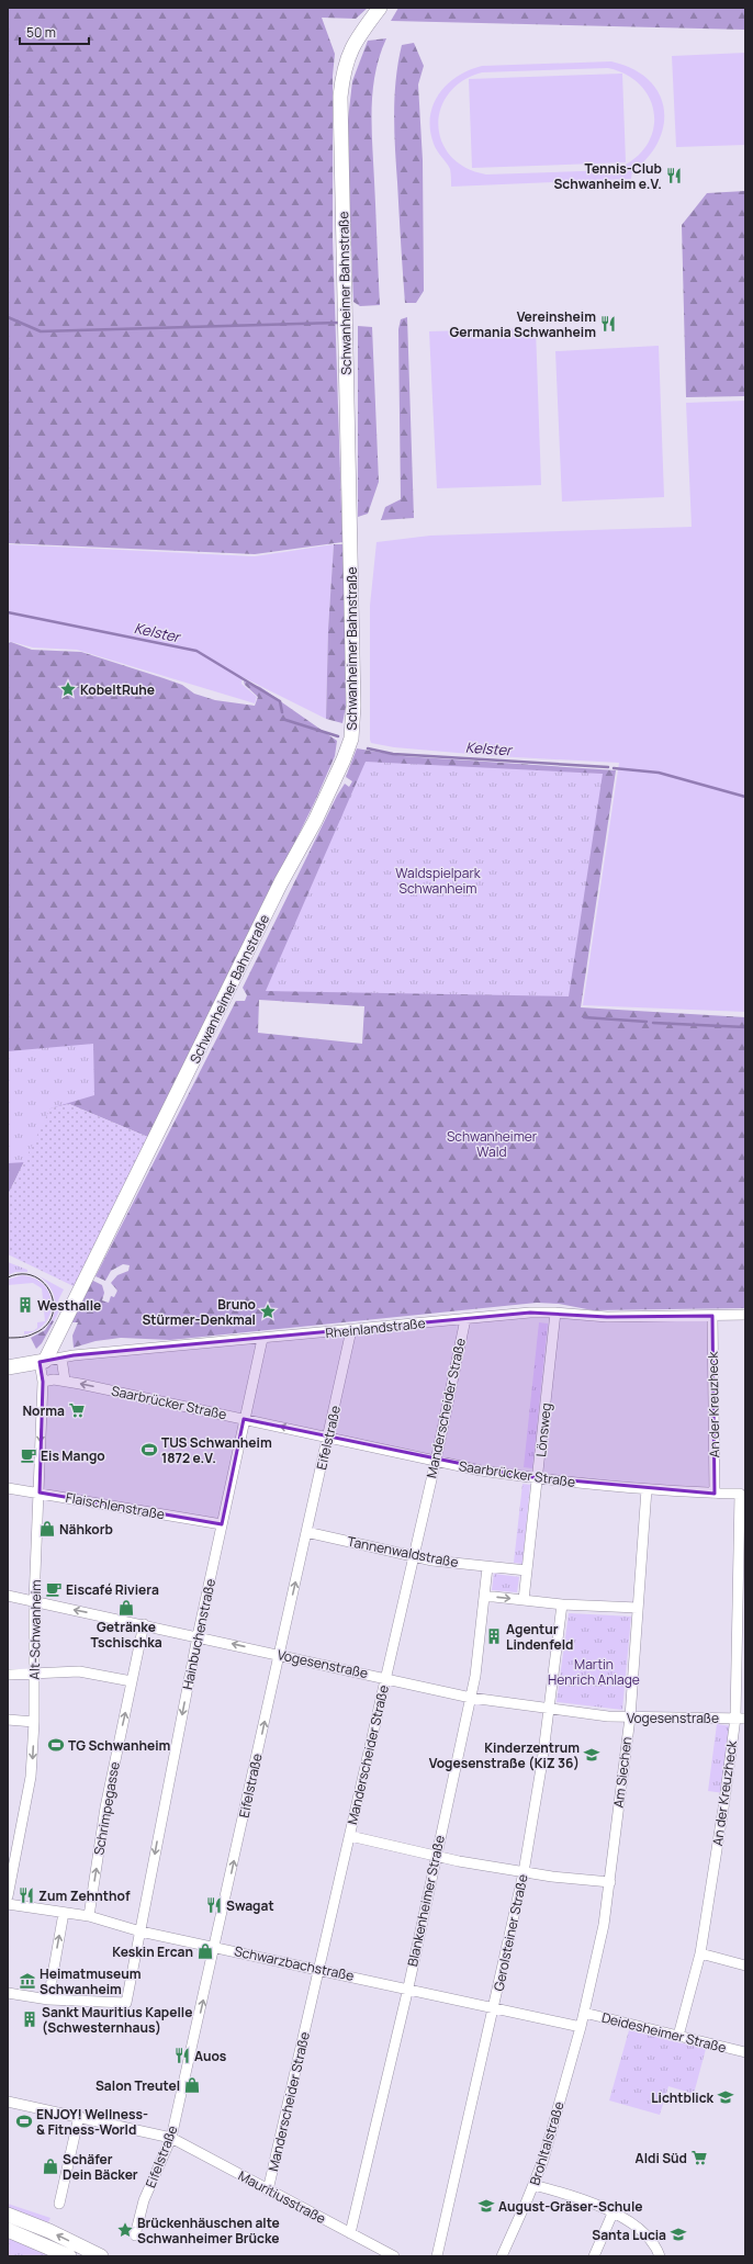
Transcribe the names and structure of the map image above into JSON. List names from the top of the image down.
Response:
{
  "streets": {
    "street": [
      "Schwanheimer Bahnstraße",
      "Rheinlandstraße",
      "Saarbrücker Straße",
      "An der Kreuzheck",
      "Manderscheider Straße",
      "Lönsweg",
      "Eifelstraße",
      "Flaischlenstraße",
      "Tannenwaldstraße",
      "Alt-Schwanheim",
      "Hainbuchenstraße",
      "Vogesenstraße",
      "Am Siechen",
      "Schrimpegasse",
      "Blankenheimer Straße",
      "Gerolsteiner Straße",
      "Schwarzbachstraße",
      "Deidesheimer Straße",
      "Brohltalstraße",
      "Mauritiusstraße"
    ]
  },
  "crossings": [
    ["Schwanheimer Bahnstraße", "Rheinlandstraße"],
    ["Schwanheimer Bahnstraße", "Alt-Schwanheim"],
    ["Rheinlandstraße", "An der Kreuzheck"],
    ["Rheinlandstraße", "Manderscheider Straße"],
    ["Rheinlandstraße", "Lönsweg"],
    ["Rheinlandstraße", "Eifelstraße"],
    ["Rheinlandstraße", "Alt-Schwanheim"],
    ["Rheinlandstraße", "Hainbuchenstraße"],
    ["Saarbrücker Straße", "An der Kreuzheck"],
    ["Saarbrücker Straße", "Manderscheider Straße"],
    ["Saarbrücker Straße", "Lönsweg"],
    ["Saarbrücker Straße", "Eifelstraße"],
    ["Saarbrücker Straße", "Alt-Schwanheim"],
    ["Saarbrücker Straße", "Hainbuchenstraße"],
    ["Saarbrücker Straße", "Am Siechen"],
    ["An der Kreuzheck", "Vogesenstraße"],
    ["An der Kreuzheck", "Deidesheimer Straße"],
    ["Manderscheider Straße", "Tannenwaldstraße"],
    ["Manderscheider Straße", "Vogesenstraße"],
    ["Manderscheider Straße", "Schwarzbachstraße"],
    ["Manderscheider Straße", "Mauritiusstraße"],
    ["Lönsweg", "Tannenwaldstraße"],
    ["Eifelstraße", "Tannenwaldstraße"],
    ["Eifelstraße", "Vogesenstraße"],
    ["Eifelstraße", "Schwarzbachstraße"],
    ["Eifelstraße", "Mauritiusstraße"],
    ["Flaischlenstraße", "Alt-Schwanheim"],
    ["Flaischlenstraße", "Hainbuchenstraße"],
    ["Tannenwaldstraße", "Blankenheimer Straße"],
    ["Alt-Schwanheim", "Vogesenstraße"],
    ["Hainbuchenstraße", "Vogesenstraße"],
    ["Hainbuchenstraße", "Schwarzbachstraße"],
    ["Vogesenstraße", "Am Siechen"],
    ["Vogesenstraße", "Schrimpegasse"],
    ["Vogesenstraße", "Blankenheimer Straße"],
    ["Vogesenstraße", "Gerolsteiner Straße"],
    ["Am Siechen", "Schwarzbachstraße"],
    ["Am Siechen", "Deidesheimer Straße"],
    ["Am Siechen", "Brohltalstraße"],
    ["Schrimpegasse", "Schwarzbachstraße"],
    ["Blankenheimer Straße", "Schwarzbachstraße"],
    ["Blankenheimer Straße", "Mauritiusstraße"],
    ["Gerolsteiner Straße", "Schwarzbachstraße"],
    ["Schwarzbachstraße", "Brohltalstraße"]
  ],
  "one_way": [
    "Saarbrücker Straße",
    "Eifelstraße",
    "Alt-Schwanheim",
    "Hainbuchenstraße",
    "Schrimpegasse"
  ],
  "water": ["Kelster"],
  "parks": ["Waldspielpark Schwanheim", "Schwanheimer Wald", "Martin Henrich Anlage"],
  "places": {
    "restaurant": [
      "Tennis-Club Schwanheim e.V.",
      "Vereinsheim Germania Schwanheim",
      "Zum Zehnthof",
      "Swagat",
      "Auos"
    ],
    "place": ["KobeltRuhe", "Bruno Stürmer-Denkmal", "Brückenhäuschen alte Schwanheimer Brücke"],
    "building": ["Westhalle", "Agentur Lindenfeld", "Sankt Mauritius Kapelle (Schwesternhaus)"],
    "supermarket": ["Norma", "Aldi Süd"],
    "sports": ["TUS Schwanheim 1872 e.V.", "TG Schwanheim", "ENJOY! Wellness- & Fitness-World"],
    "cafe": ["Eis Mango", "Eiscafé Riviera"],
    "shop": [
      "Nähkorb",
      "Getränke Tschischka",
      "Keskin Ercan",
      "Salon Treutel",
      "Schäfer Dein Bäcker"
    ],
    "school or university": [
      "Kinderzentrum Vogesenstraße (KiZ 36)",
      "Lichtblick",
      "August-Gräser-Schule",
      "Santa Lucia"
    ],
    "museum": ["Heimatmuseum Schwanheim"]
  },
  "scale_bar": "50 m"
}
